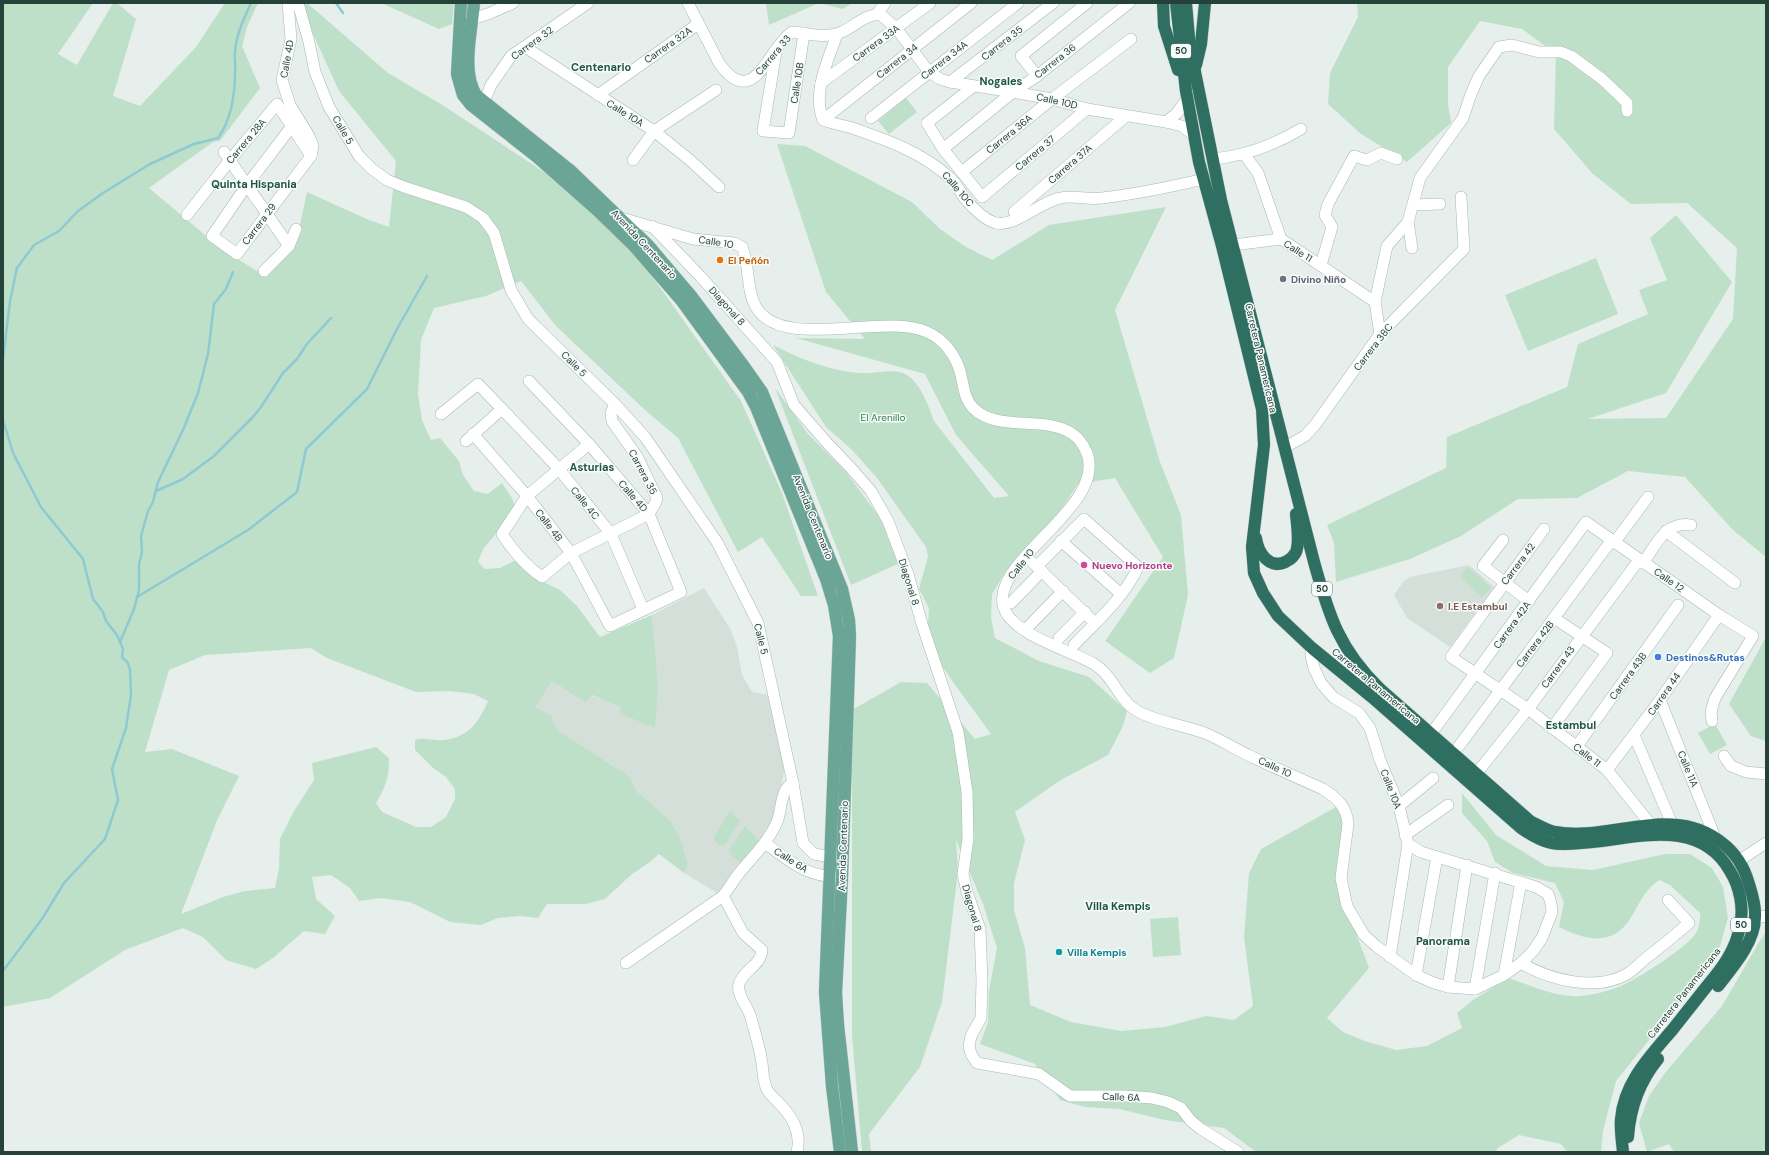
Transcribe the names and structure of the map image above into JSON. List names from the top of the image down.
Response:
{
  "streets": {
    "highway": ["50", "Carretera Panamericana"],
    "main road": ["Avenida Centenario"],
    "street": [
      "Carrera 32",
      "Carrera 33A",
      "Carrera 35",
      "Carrera 32A",
      "Carrera 33",
      "Calle 4D",
      "Carrera 34A",
      "Carrera 34",
      "Carrera 36",
      "Calle 10B",
      "Calle 10D",
      "Calle 10A",
      "Calle 5",
      "Carrera 36A",
      "Carrera 28A",
      "Carrera 37",
      "Carrera 37A",
      "Calle 10C",
      "Carrera 29",
      "Calle 10",
      "Calle 11",
      "Diagonal 8",
      "Carrera 38C",
      "Calle 4C",
      "Calle 4B",
      "Carrera 42",
      "Calle 12",
      "Carrera 42A",
      "Carrera 42B",
      "Carrera 43",
      "Carrera 43B",
      "Carrera 44",
      "Calle 11A",
      "Calle 6A"
    ]
  },
  "crossings": [
    ["Carrera 32", "Calle 10A"],
    ["Carrera 33A", "Calle 10D"],
    ["Carrera 35", "Calle 4D"],
    ["Carrera 35", "Calle 10D"],
    ["Carrera 35", "Calle 5"],
    ["Carrera 32A", "Carrera 33"],
    ["Carrera 32A", "Calle 10A"],
    ["Carrera 33", "Calle 10B"],
    ["Calle 4D", "Carrera 29"],
    ["Calle 4D", "Calle 4C"],
    ["Calle 4D", "Calle 4B"],
    ["Carrera 34A", "Calle 10D"],
    ["Carrera 34", "Calle 10D"],
    ["Carrera 34", "Calle 10C"],
    ["Carrera 36", "Calle 10D"],
    ["Calle 10D", "Carrera 36A"],
    ["Calle 10D", "Carrera 37"],
    ["Calle 10D", "Carrera 37A"],
    ["Calle 10D", "Carretera Panamericana"],
    ["Calle 10A", "Carretera Panamericana"],
    ["Calle 5", "Avenida Centenario"],
    ["Carrera 36A", "Carrera 37"],
    ["Calle 10C", "Carretera Panamericana"],
    ["Calle 10", "Avenida Centenario"],
    ["Calle 10", "Diagonal 8"],
    ["Avenida Centenario", "Calle 6A"],
    ["Calle 11", "Carretera Panamericana"],
    ["Calle 11", "Carrera 42"],
    ["Calle 11", "Carrera 42A"],
    ["Calle 11", "Carrera 42B"],
    ["Calle 11", "Carrera 43"],
    ["Calle 11", "Carrera 43B"],
    ["Calle 11", "Carrera 44"],
    ["Diagonal 8", "Calle 6A"],
    ["Carrera 38C", "Carretera Panamericana"],
    ["Carretera Panamericana", "Carrera 43"],
    ["Carretera Panamericana", "Calle 11A"],
    ["Calle 4C", "Calle 4B"],
    ["Calle 12", "Carrera 42A"],
    ["Calle 12", "Carrera 42B"],
    ["Calle 12", "Carrera 43"],
    ["Calle 12", "Carrera 44"],
    ["Carrera 44", "Calle 11A"]
  ],
  "districts": [
    "Centenario",
    "Nogales",
    "Quinta Hispania",
    "Asturias",
    "Estambul",
    "Villa Kempis",
    "Panorama"
  ],
  "parks": ["El Arenillo"],
  "places": [
    "El Peñón",
    "Divino Niño",
    "Nuevo Horizonte",
    "I.E Estambul",
    "Destinos&Rutas",
    "Villa Kempis"
  ]
}
